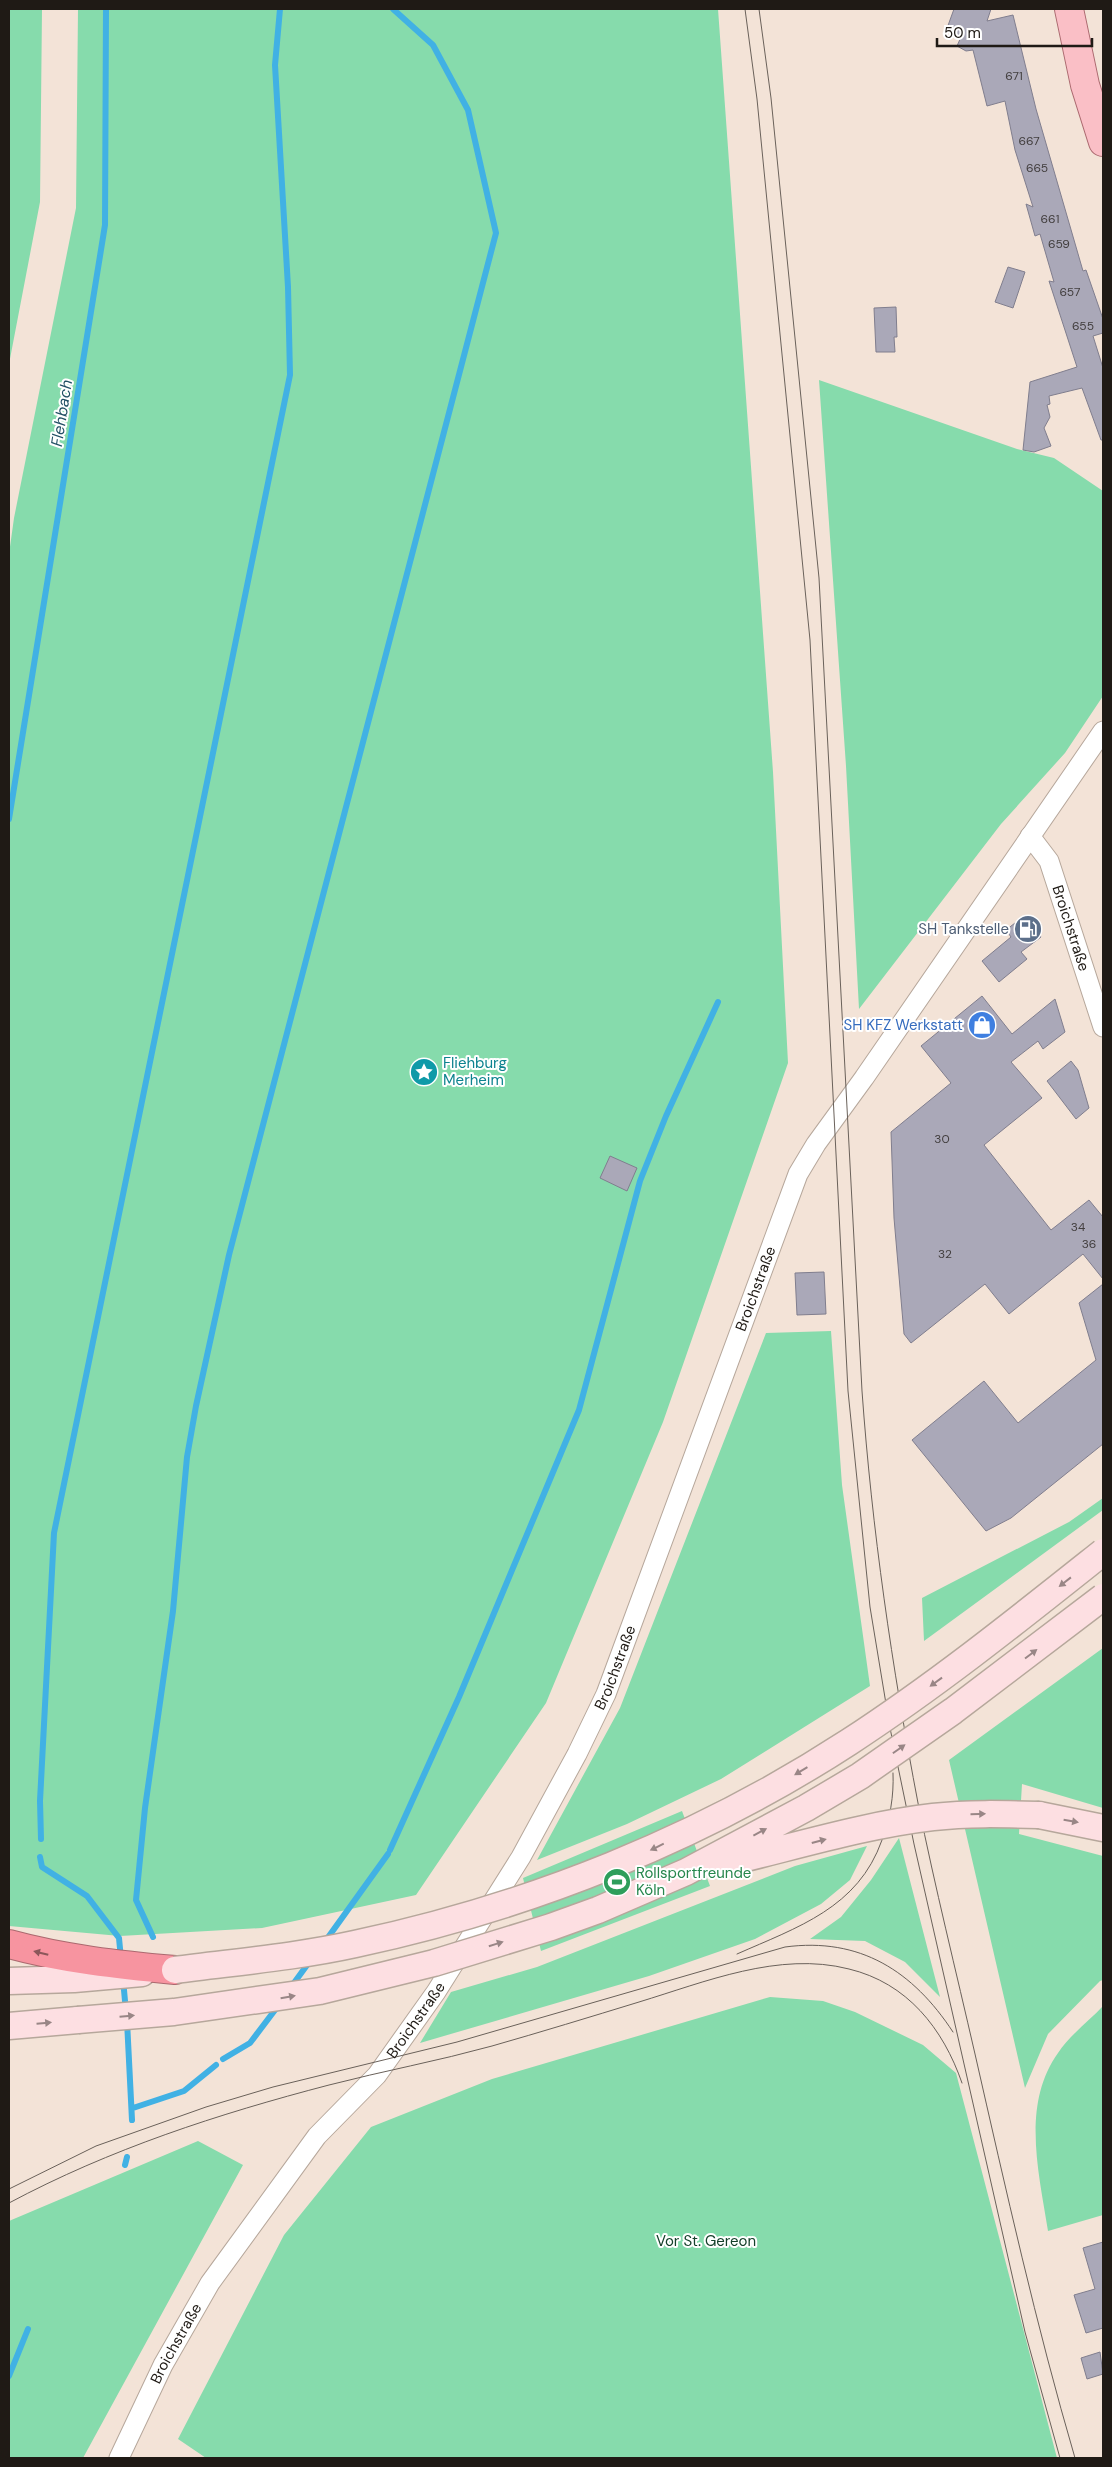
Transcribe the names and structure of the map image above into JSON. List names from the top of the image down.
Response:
{
  "streets": {
    "street": ["Broichstraße"]
  },
  "water": ["Flehbach"],
  "parks": ["Vor St. Gereon"],
  "places": {
    "fuel station": ["SH Tankstelle"],
    "shop": ["SH KFZ Werkstatt"],
    "place": ["Fliehburg Merheim"],
    "sports": ["Rollsportfreunde Köln"]
  },
  "house_numbers": [
    "671",
    "667",
    "665",
    "661",
    "659",
    "657",
    "655",
    "30",
    "34",
    "36",
    "32"
  ],
  "scale_bar": "50 m"
}
